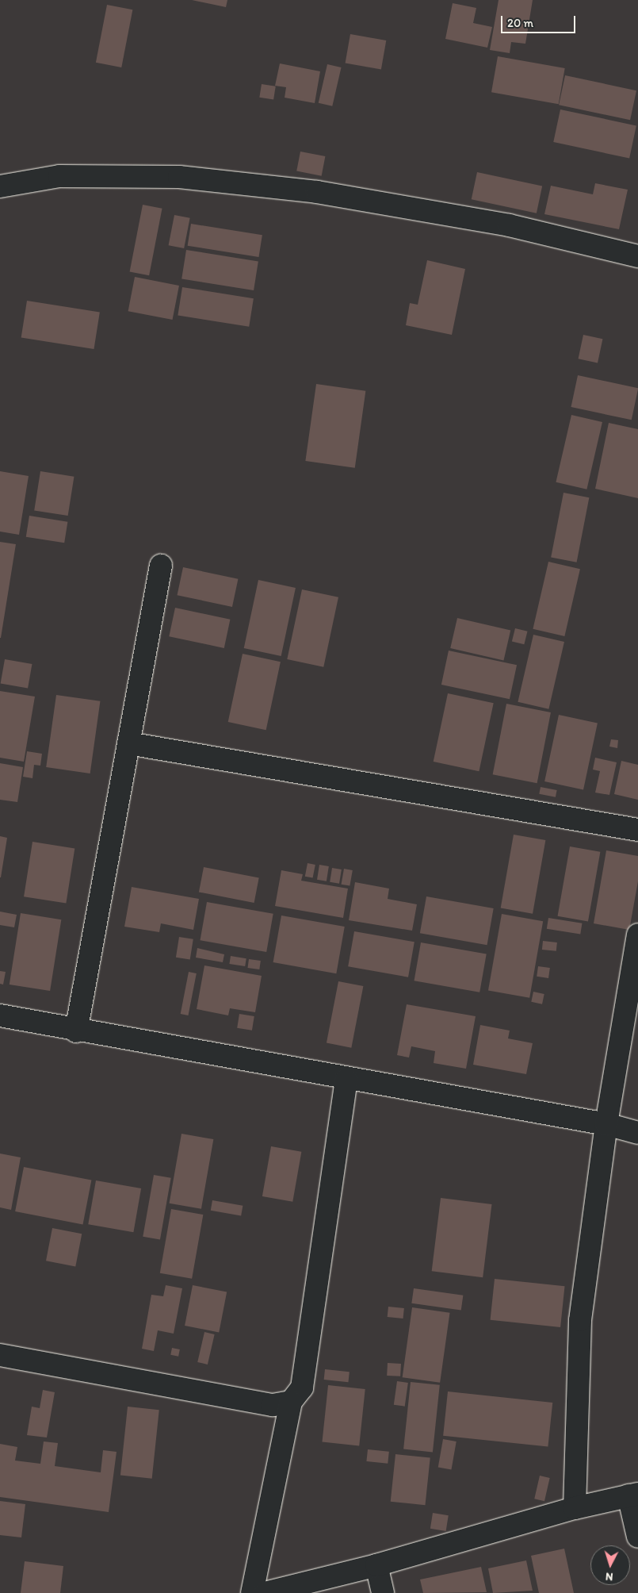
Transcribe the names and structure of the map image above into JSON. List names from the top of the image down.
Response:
{
  "scale_bar": "20 m",
  "north": "bottom"
}
